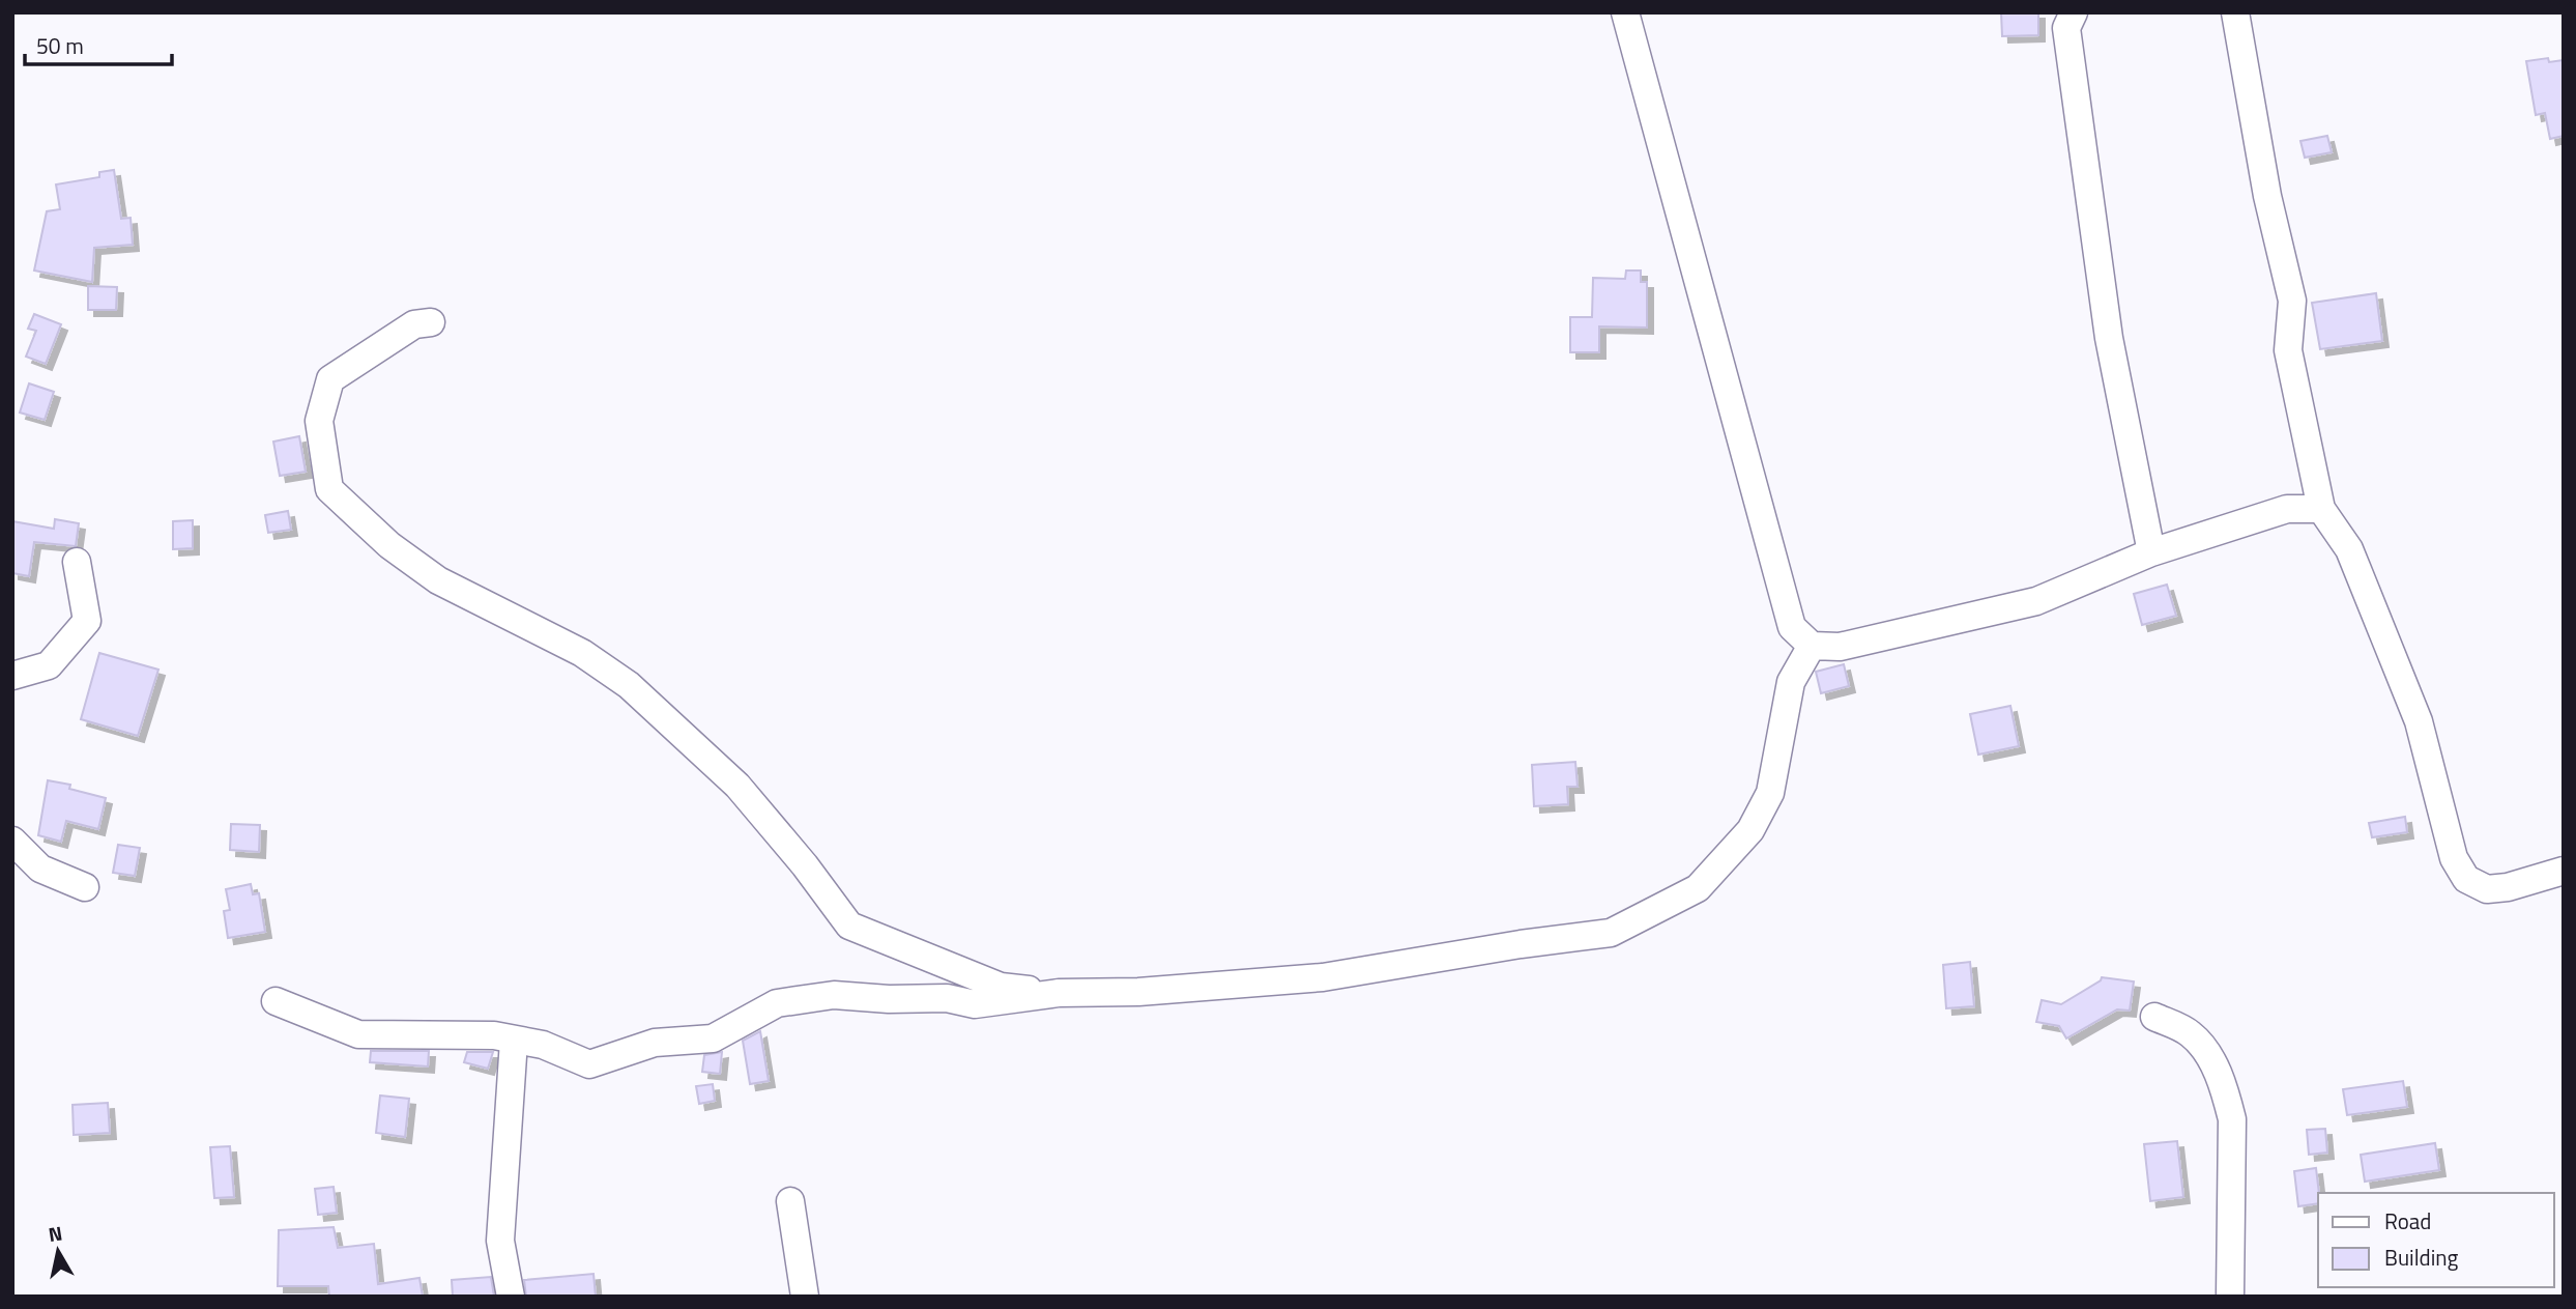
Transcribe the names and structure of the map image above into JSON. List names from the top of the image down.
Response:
{
  "legend": ["Road", "Building"],
  "scale_bar": "50 m",
  "north": "top"
}
